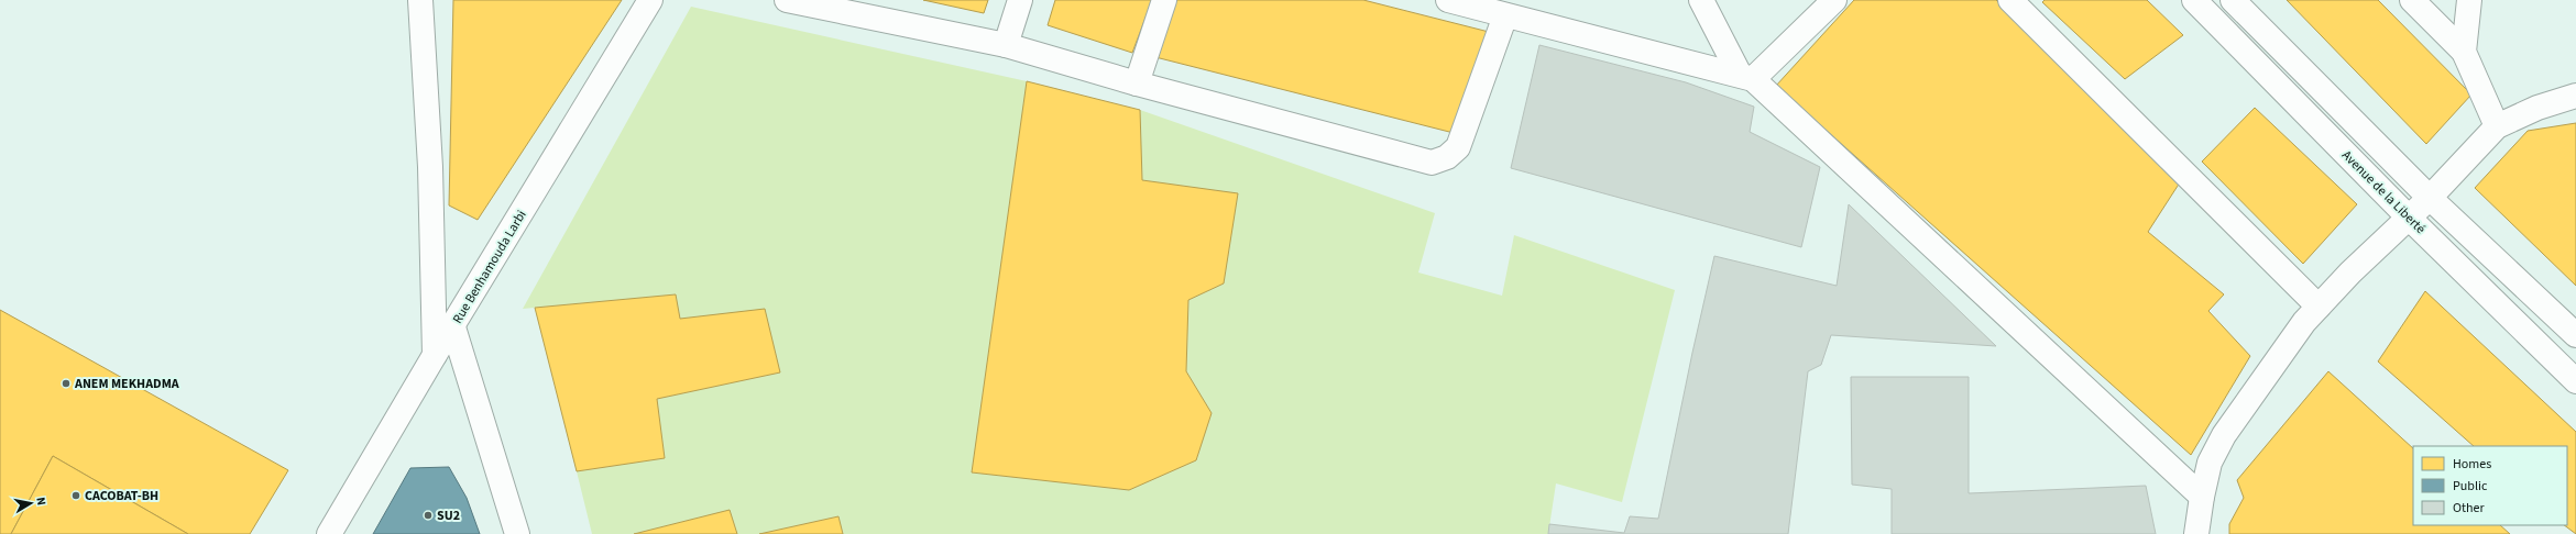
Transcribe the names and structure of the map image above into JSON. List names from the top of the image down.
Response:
{
  "streets": {
    "street": ["Avenue de la Liberté", "Rue Benhamouda Larbi"]
  },
  "places": ["ANEM MEKHADMA", "CACOBAT-BH", "SU2"],
  "legend": ["Homes", "Public", "Other"],
  "north": "right"
}
